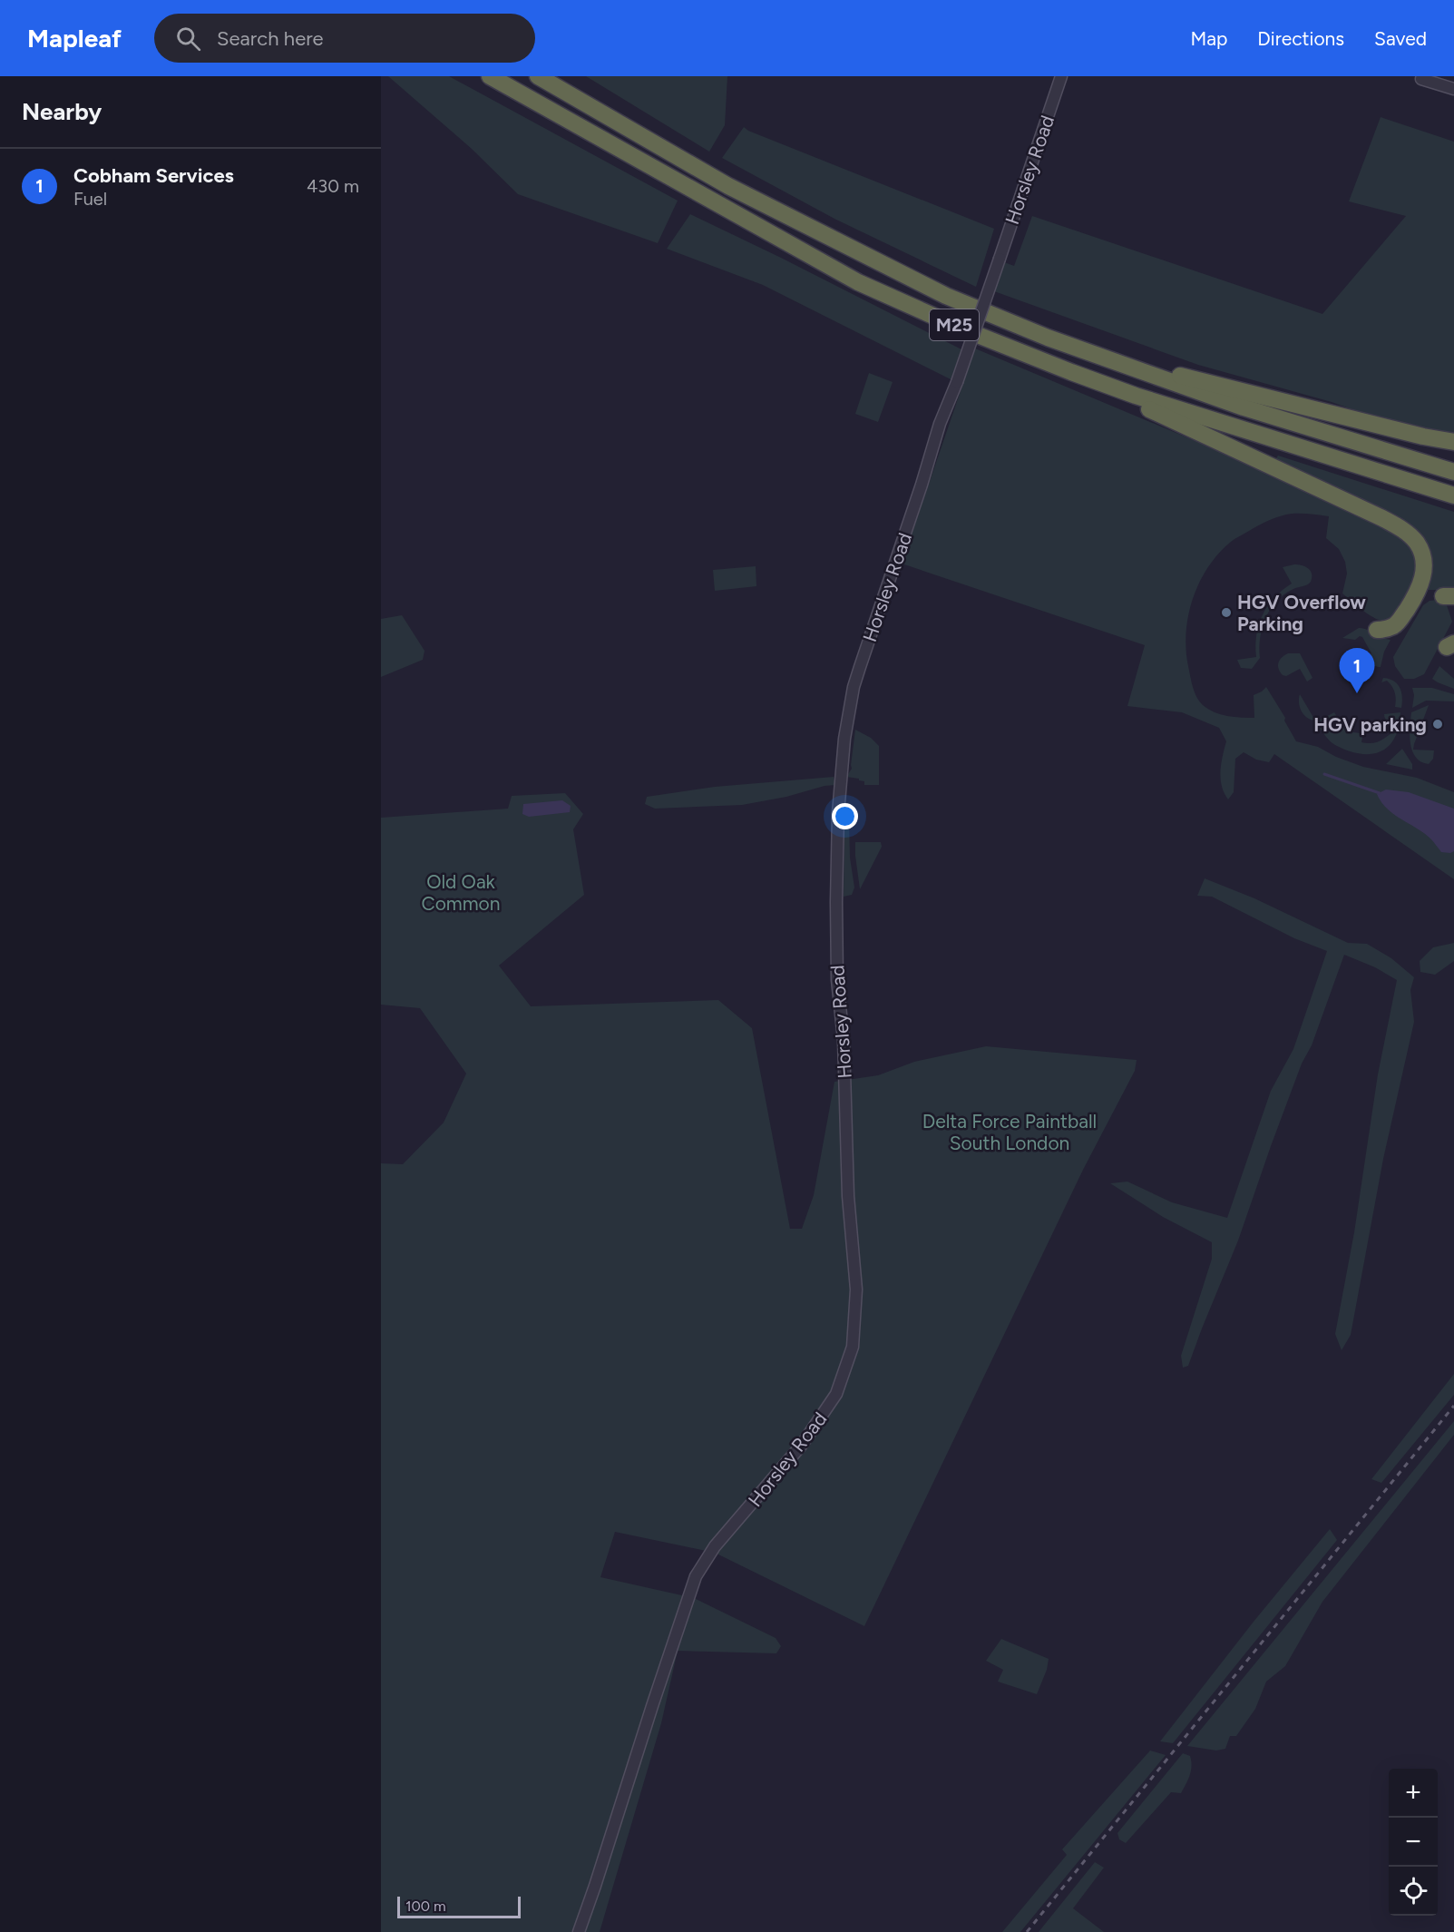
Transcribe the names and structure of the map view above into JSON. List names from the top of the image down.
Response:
{
  "streets": {
    "highway": ["M25"],
    "street": ["Horsley Road"]
  },
  "parks": ["Old Oak Common", "Delta Force Paintball South London"],
  "places": ["HGV Overflow Parking", "HGV parking"],
  "scale_bar": "100 m",
  "page": {
    "header": "Mapleaf",
    "search": "Search here",
    "nav": ["Map", "Directions", "Saved"],
    "heading": "Nearby",
    "list": [
      {
        "mark": "1",
        "name": "Cobham Services",
        "note": "Fuel",
        "value": "430 m"
      }
    ],
    "pins": "1",
    "map_buttons": ["+", "−"],
    "scale": "100 m"
  }
}
